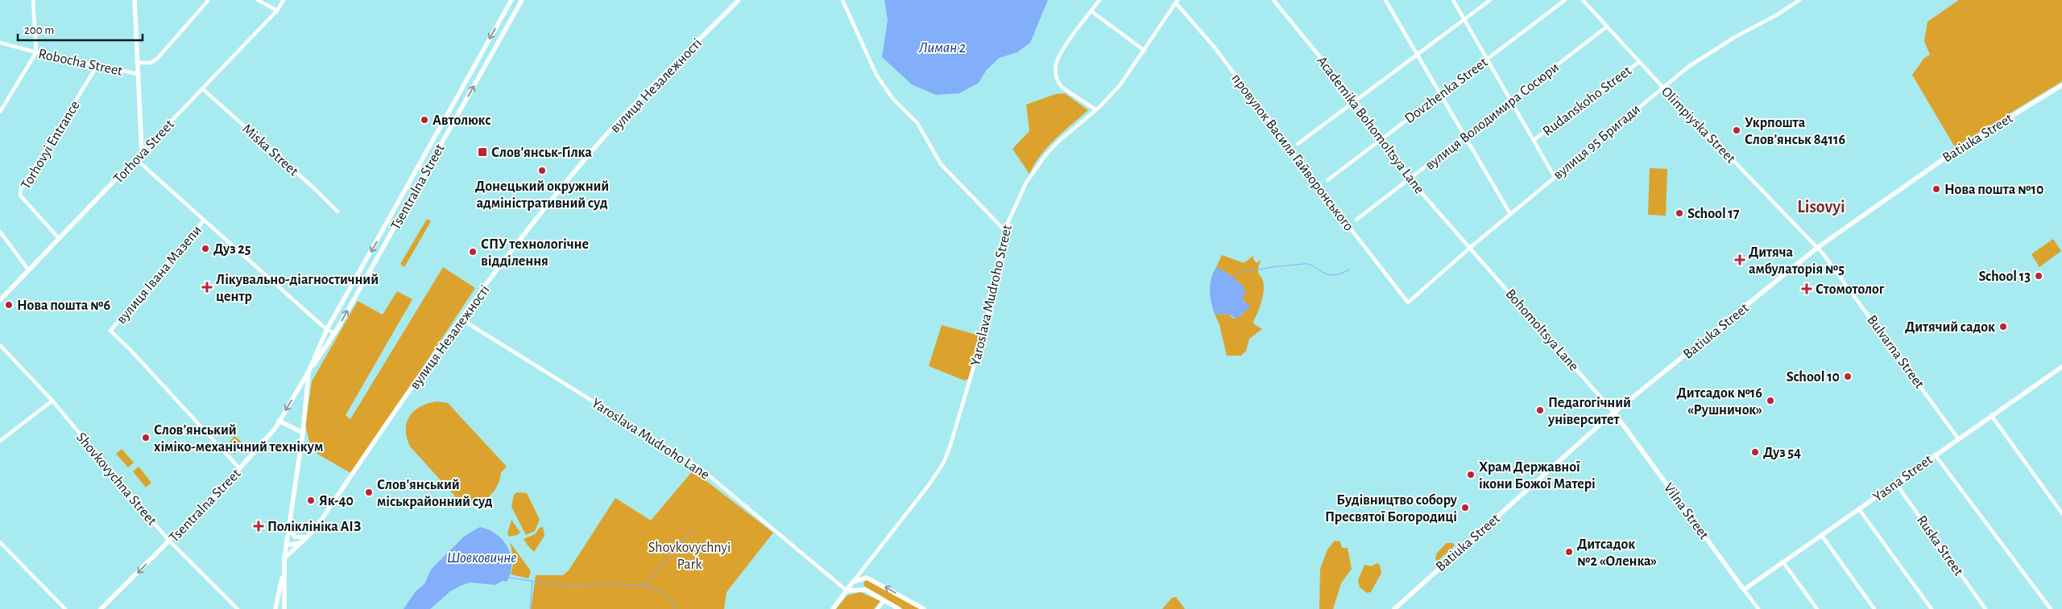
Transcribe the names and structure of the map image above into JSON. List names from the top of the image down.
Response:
{
  "streets": {
    "street": [
      "Robocha Street",
      "вулиця Незалежності",
      "Dovzhenka Street",
      "Rudanskoho Street",
      "вулиця Володимира Сосюри",
      "Academika Bohomoltsya Lane",
      "Olimpiyska Street",
      "Batiuka Street",
      "вулиця 95 Бригади",
      "Torhovyi Entrance",
      "Miska Street",
      "Torhova Street",
      "провулок Василя Гайворонського",
      "Tsentralna Street",
      "вулиця Івана Мазепи",
      "Yaroslava Mudroho Street",
      "Bohomoltsya Lane",
      "Bulvarna Street",
      "Yaroslava Mudroho Lane",
      "Yasna Street",
      "Shovkovychna Street",
      "Vilna Street",
      "Ruska Street"
    ]
  },
  "crossings": [
    ["Robocha Street", "Torhovyi Entrance"],
    ["вулиця Незалежності", "Yaroslava Mudroho Lane"],
    ["Dovzhenka Street", "Academika Bohomoltsya Lane"],
    ["Rudanskoho Street", "Olimpiyska Street"],
    ["вулиця Володимира Сосюри", "Academika Bohomoltsya Lane"],
    ["вулиця Володимира Сосюри", "Olimpiyska Street"],
    ["Academika Bohomoltsya Lane", "вулиця 95 Бригади"],
    ["Academika Bohomoltsya Lane", "Bohomoltsya Lane"],
    ["Olimpiyska Street", "Batiuka Street"],
    ["Olimpiyska Street", "вулиця 95 Бригади"],
    ["Olimpiyska Street", "Bulvarna Street"],
    ["Batiuka Street", "Bohomoltsya Lane"],
    ["Batiuka Street", "Bulvarna Street"],
    ["Batiuka Street", "Vilna Street"],
    ["вулиця 95 Бригади", "провулок Василя Гайворонського"],
    ["вулиця 95 Бригади", "Bohomoltsya Lane"],
    ["Torhovyi Entrance", "Torhova Street"],
    ["Miska Street", "Torhova Street"],
    ["провулок Василя Гайворонського", "Yaroslava Mudroho Street"],
    ["Tsentralna Street", "вулиця Івана Мазепи"],
    ["Tsentralna Street", "Shovkovychna Street"],
    ["Yaroslava Mudroho Street", "Yaroslava Mudroho Lane"],
    ["Bohomoltsya Lane", "Vilna Street"],
    ["Bulvarna Street", "Yasna Street"],
    ["Yasna Street", "Vilna Street"],
    ["Yasna Street", "Ruska Street"]
  ],
  "districts": ["Lisovyi"],
  "water": ["Лиман 2", "Шовковичне"],
  "parks": ["Shovkovychnyi Park"],
  "places": {
    "other": [
      "Автолюкс",
      "Укрпошта Слов’янськ 84116",
      "Донецький окружний адміністративний суд",
      "Нова пошта №10",
      "School 17",
      "Дуз 25",
      "СПУ технологічне відділення",
      "School 13",
      "Нова пошта №6",
      "Дитячий садок",
      "School 10",
      "Дитсадок №16 «Рушничок»",
      "Педагогічний університет",
      "Слов’янський хіміко-механічний технікум",
      "Дуз 54",
      "Храм Державної ікони Божої Матері",
      "Слов'янський міськрайонний суд",
      "Як-40",
      "Будівництво собору Пресвятої Богородиці",
      "Дитсадок №2 «Оленка»"
    ],
    "transit": ["Слов'янськ-Гілка"],
    "health": [
      "Дитяча амбулаторія №5",
      "Лікувально-діагностичний центр",
      "Стомотолог",
      "Поліклініка АІЗ"
    ]
  },
  "scale_bar": "200 m"
}
